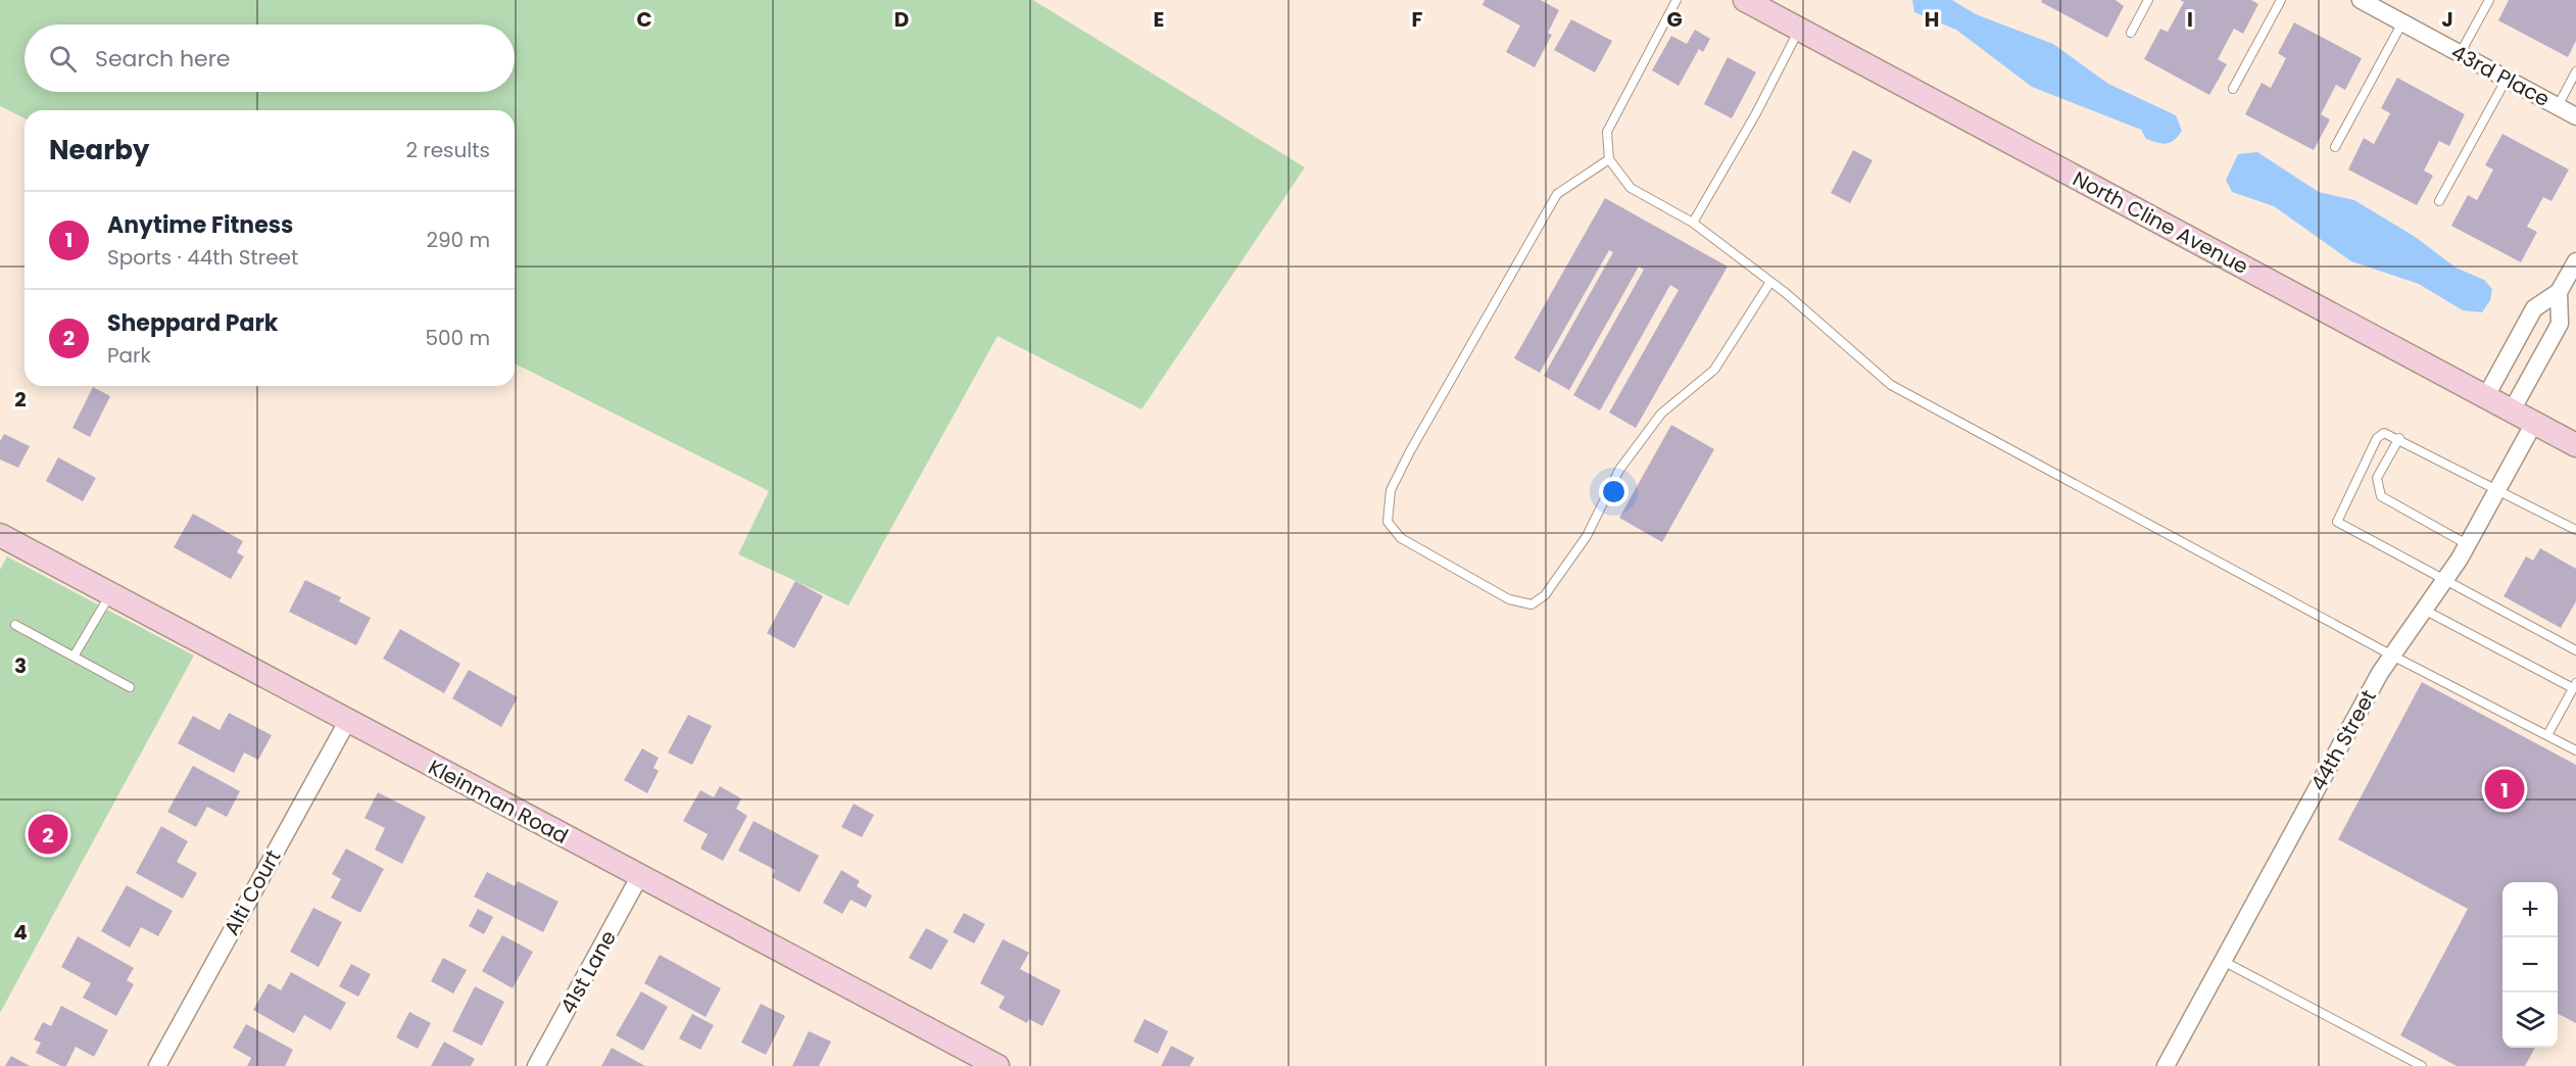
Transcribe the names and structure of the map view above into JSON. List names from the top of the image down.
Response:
{
  "streets": {
    "street": [
      "43rd Place",
      "North Cline Avenue",
      "44th Street",
      "Kleinman Road",
      "Alti Court",
      "41st Lane"
    ]
  },
  "crossings": [
    ["North Cline Avenue", "44th Street"],
    ["Kleinman Road", "Alti Court"],
    ["Kleinman Road", "41st Lane"]
  ],
  "page": {
    "search": "Search here",
    "heading": ["Nearby", "2 results"],
    "list": [
      {
        "mark": "1",
        "name": "Anytime Fitness",
        "note": "Sports · 44th Street",
        "value": "290 m"
      },
      {
        "mark": "2",
        "name": "Sheppard Park",
        "note": "Park",
        "value": "500 m"
      }
    ],
    "pins": ["1", "2"],
    "map_buttons": ["+", "−"]
  },
  "grid": {
    "columns": [
      "C",
      "D",
      "E",
      "F",
      "G",
      "H",
      "I",
      "J"
    ],
    "rows": ["2", "3", "4"]
  }
}
